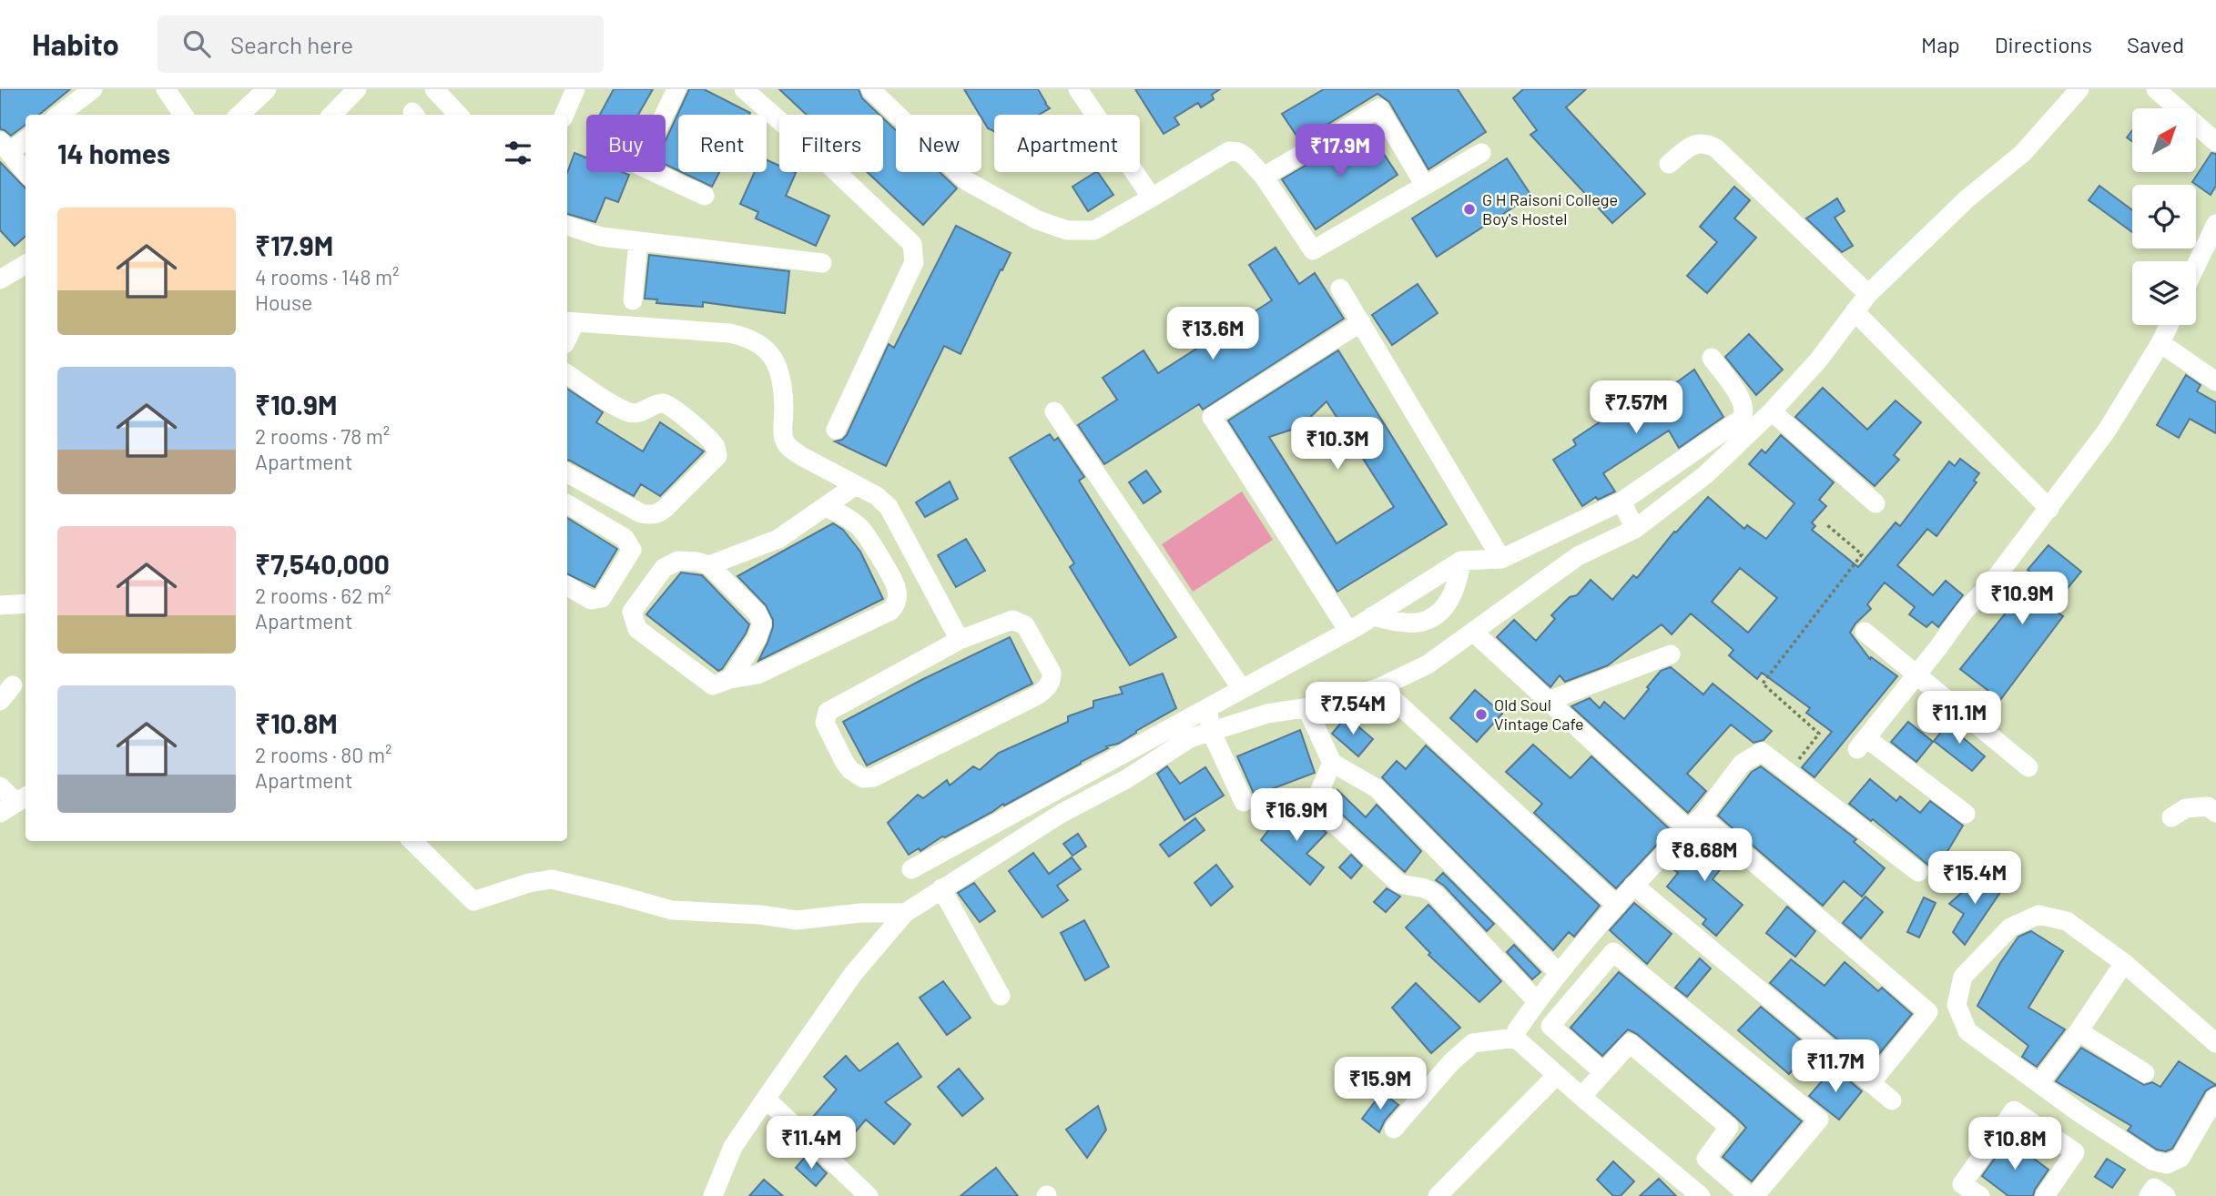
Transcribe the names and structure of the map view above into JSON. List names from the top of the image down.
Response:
{
  "places": ["G H Raisoni College Boy's Hostel", "Old Soul Vintage Cafe"],
  "north": "top right",
  "page": {
    "header": "Habito",
    "search": "Search here",
    "nav": ["Map", "Directions", "Saved"],
    "chip": [
      "Buy",
      "Rent",
      "Filters",
      "New",
      "Apartment"
    ],
    "heading": "14 homes",
    "price": [
      "₹17.9M",
      "₹13.6M",
      "₹7.57M",
      "₹10.3M",
      "₹10.9M",
      "₹7.54M",
      "₹11.1M",
      "₹16.9M",
      "₹8.68M",
      "₹15.4M",
      "₹11.7M",
      "₹15.9M",
      "₹11.4M",
      "₹10.8M"
    ],
    "list": [
      {
        "name": "₹17.9M",
        "note": "4 rooms · 148 m² · House"
      },
      {
        "name": "₹10.9M",
        "note": "2 rooms · 78 m² · Apartment"
      },
      {
        "name": "₹7,540,000",
        "note": "2 rooms · 62 m² · Apartment"
      },
      {
        "name": "₹10.8M",
        "note": "2 rooms · 80 m² · Apartment"
      }
    ]
  }
}
